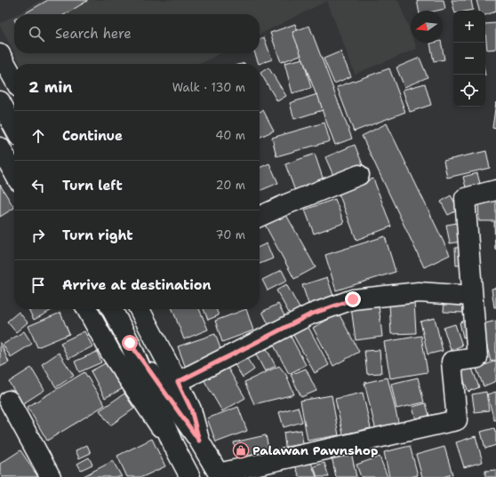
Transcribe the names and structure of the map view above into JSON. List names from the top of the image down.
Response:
{
  "places": {
    "shop": ["Palawan Pawnshop"]
  },
  "north": "left",
  "page": {
    "map_buttons": ["+", "−"],
    "search": "Search here",
    "heading": ["2 min", "Walk · 130 m"],
    "list": [
      ["Continue", "40 m"],
      ["Turn left", "20 m"],
      ["Turn right", "70 m"],
      "Arrive at destination"
    ]
  }
}
